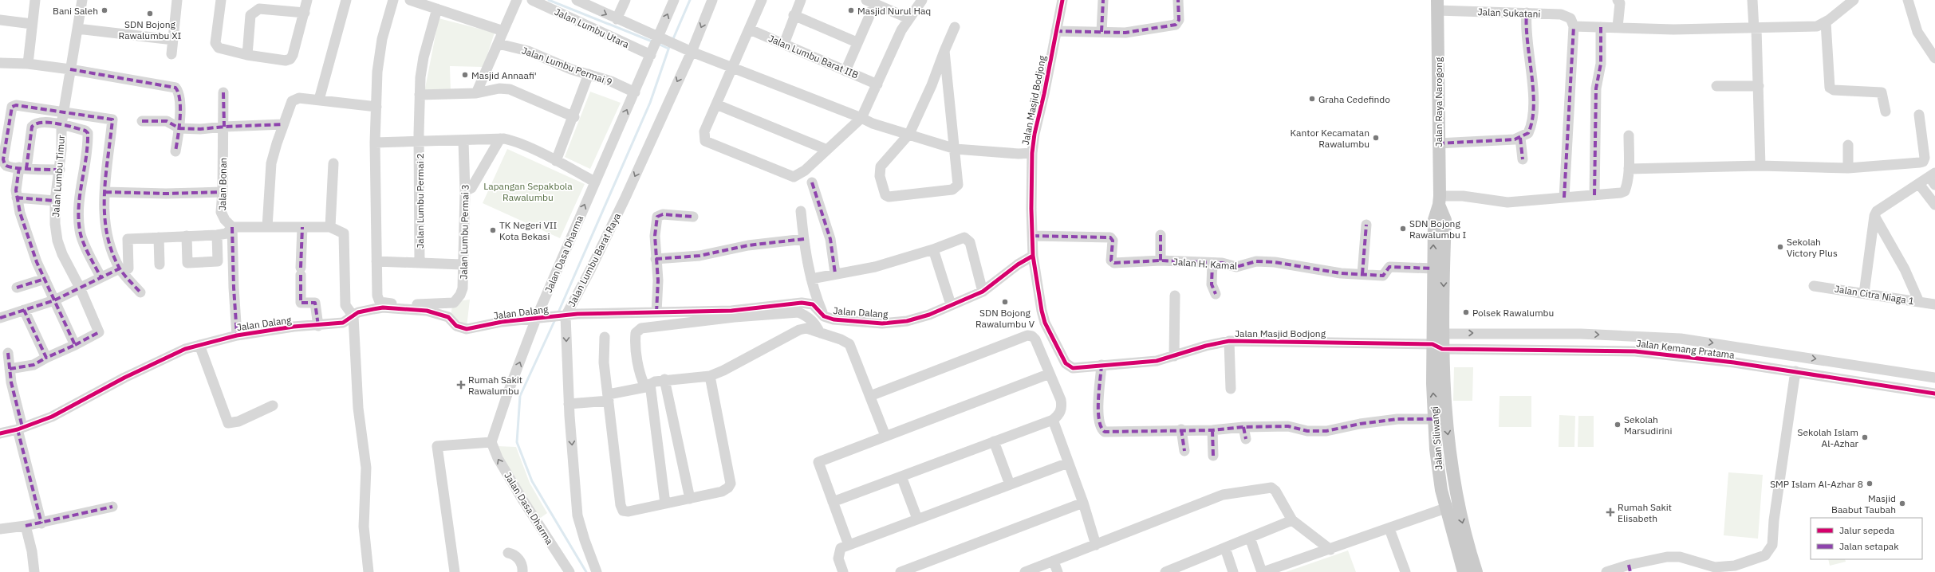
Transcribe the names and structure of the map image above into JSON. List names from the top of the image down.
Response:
{
  "streets": {
    "main road": ["Jalan Raya Narogong", "Jalan Siliwangi"],
    "street": [
      "Jalan Sukatani",
      "Jalan Lumbu Utara",
      "Jalan Lumbu Barat IIB",
      "Jalan Lumbu Permai 9",
      "Jalan Masjid Bodjong",
      "Jalan Lumbu Timur",
      "Jalan Bonan",
      "Jalan Lumbu Permai 2",
      "Jalan Lumbu Permai 3",
      "Jalan Dasa Dharma",
      "Jalan Lumbu Barat Raya",
      "Jalan H. Kamal",
      "Jalan Citra Niaga 1",
      "Jalan Dalang",
      "Jalan Kemang Pratama"
    ]
  },
  "crossings": [
    ["Jalan Sukatani", "Jalan Raya Narogong"],
    ["Jalan Lumbu Utara", "Jalan Dasa Dharma"],
    ["Jalan Lumbu Permai 9", "Jalan Dasa Dharma"],
    ["Jalan Masjid Bodjong", "Jalan H. Kamal"],
    ["Jalan Masjid Bodjong", "Jalan Dalang"],
    ["Jalan Masjid Bodjong", "Jalan Kemang Pratama"],
    ["Jalan Masjid Bodjong", "Jalan Siliwangi"],
    ["Jalan Raya Narogong", "Jalan H. Kamal"],
    ["Jalan Raya Narogong", "Jalan Siliwangi"],
    ["Jalan Dasa Dharma", "Jalan Dalang"],
    ["Jalan Lumbu Barat Raya", "Jalan Dalang"],
    ["Jalan Kemang Pratama", "Jalan Siliwangi"]
  ],
  "parks": ["Lapangan Sepakbola Rawalumbu"],
  "places": {
    "other": [
      "Bani Saleh",
      "Masjid Nurul Haq",
      "SDN Bojong Rawalumbu XI",
      "Masjid Annaafi'",
      "Graha Cedefindo",
      "Kantor Kecamatan Rawalumbu",
      "SDN Bojong Rawalumbu I",
      "TK Negeri VII Kota Bekasi",
      "Sekolah Victory Plus",
      "SDN Bojong Rawalumbu V",
      "Polsek Rawalumbu",
      "Sekolah Marsudirini",
      "Sekolah Islam Al-Azhar",
      "SMP Islam Al-Azhar 8",
      "Masjid Baabut Taubah"
    ],
    "health": ["Rumah Sakit Rawalumbu", "Rumah Sakit Elisabeth"]
  },
  "legend": ["Jalur sepeda", "Jalan setapak"]
}
